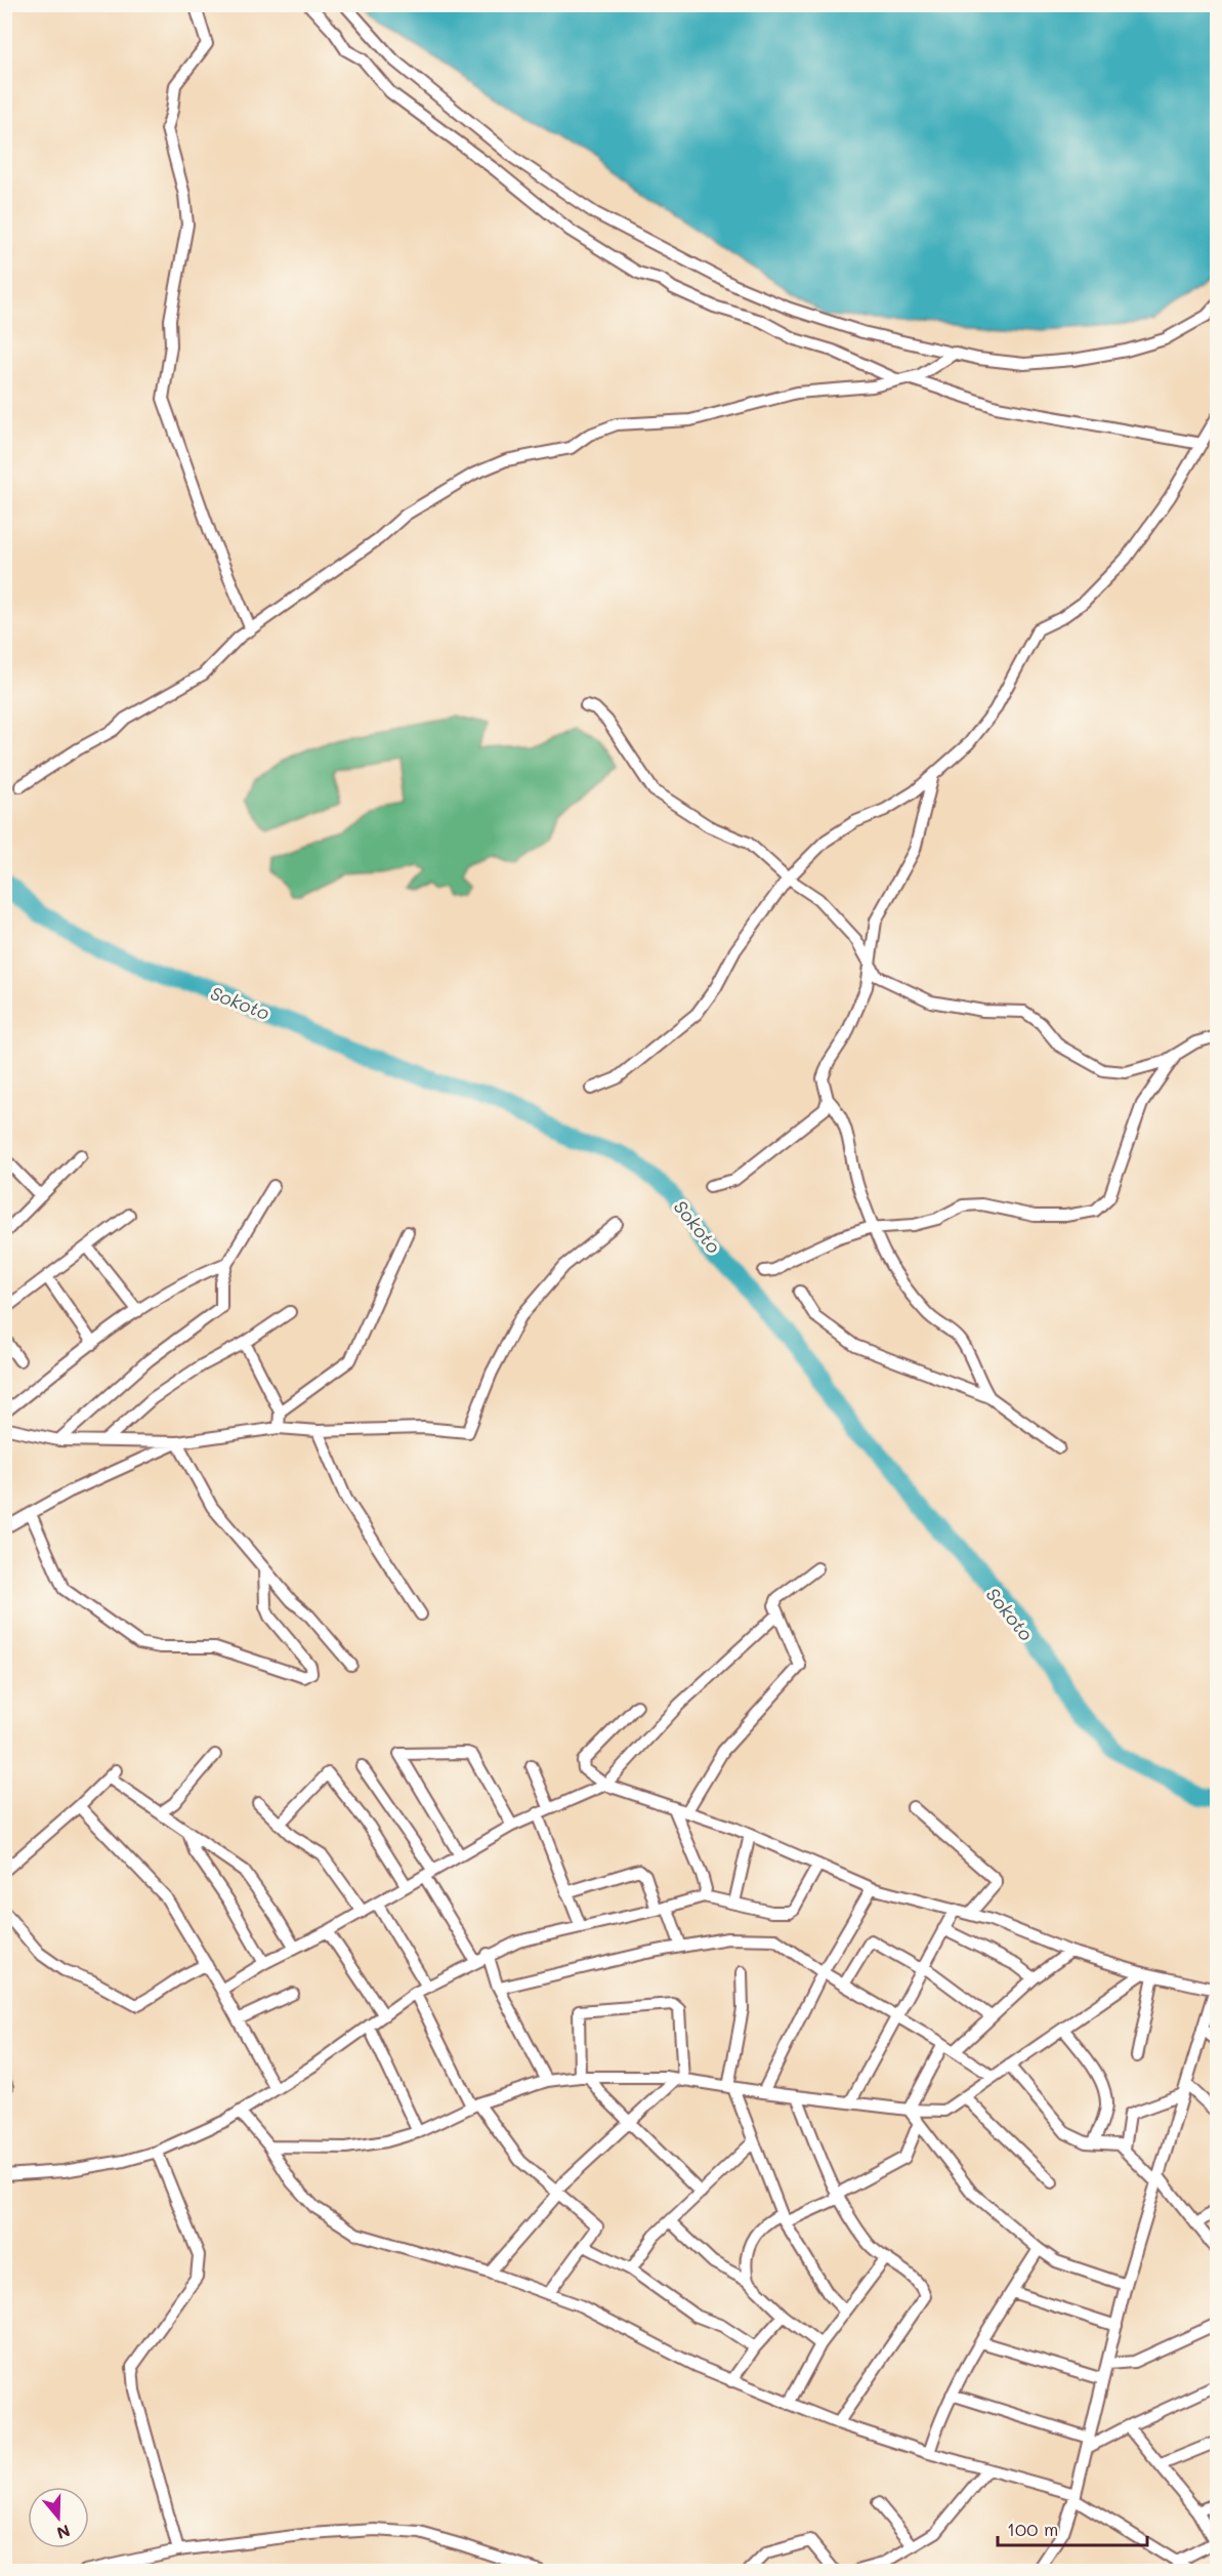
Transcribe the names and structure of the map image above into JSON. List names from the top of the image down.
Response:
{
  "water": ["Sokoto"],
  "scale_bar": "100 m",
  "north": "bottom"
}
